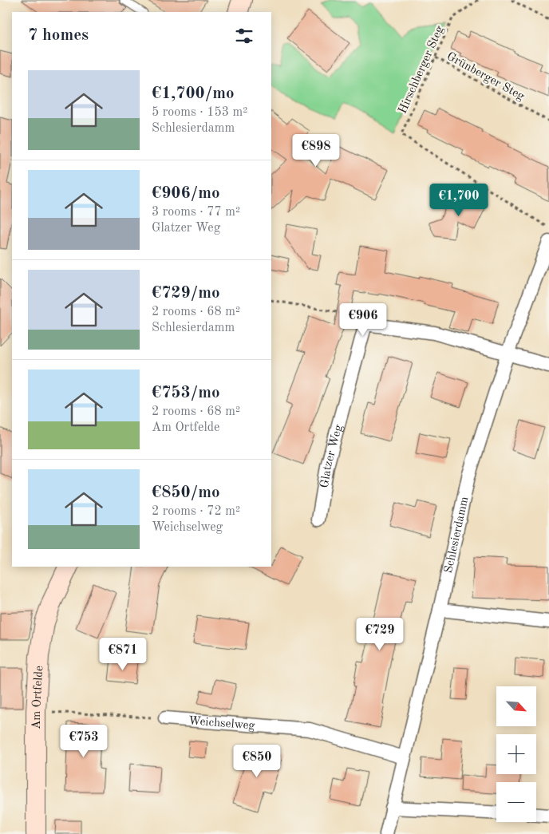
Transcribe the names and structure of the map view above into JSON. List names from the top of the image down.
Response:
{
  "streets": {
    "main road": ["Am Ortfelde"],
    "street": ["Glatzer Weg", "Schlesierdamm", "Weichselweg"],
    "path": ["Hirschberger Steg", "Grünberger Steg"]
  },
  "crossings": [
    ["Hirschberger Steg", "Grünberger Steg"],
    ["Schlesierdamm", "Weichselweg"]
  ],
  "north": "bottom right",
  "page": {
    "heading": "7 homes",
    "list": [
      {
        "name": "€1,700/mo",
        "note": "5 rooms · 153 m² · Schlesierdamm"
      },
      {
        "name": "€906/mo",
        "note": "3 rooms · 77 m² · Glatzer Weg"
      },
      {
        "name": "€729/mo",
        "note": "2 rooms · 68 m² · Schlesierdamm"
      },
      {
        "name": "€753/mo",
        "note": "2 rooms · 68 m² · Am Ortfelde"
      },
      {
        "name": "€850/mo",
        "note": "2 rooms · 72 m² · Weichselweg"
      }
    ],
    "price": [
      "€898",
      "€1,700",
      "€906",
      "€729",
      "€871",
      "€753",
      "€850"
    ],
    "map_buttons": ["+", "−"]
  }
}
